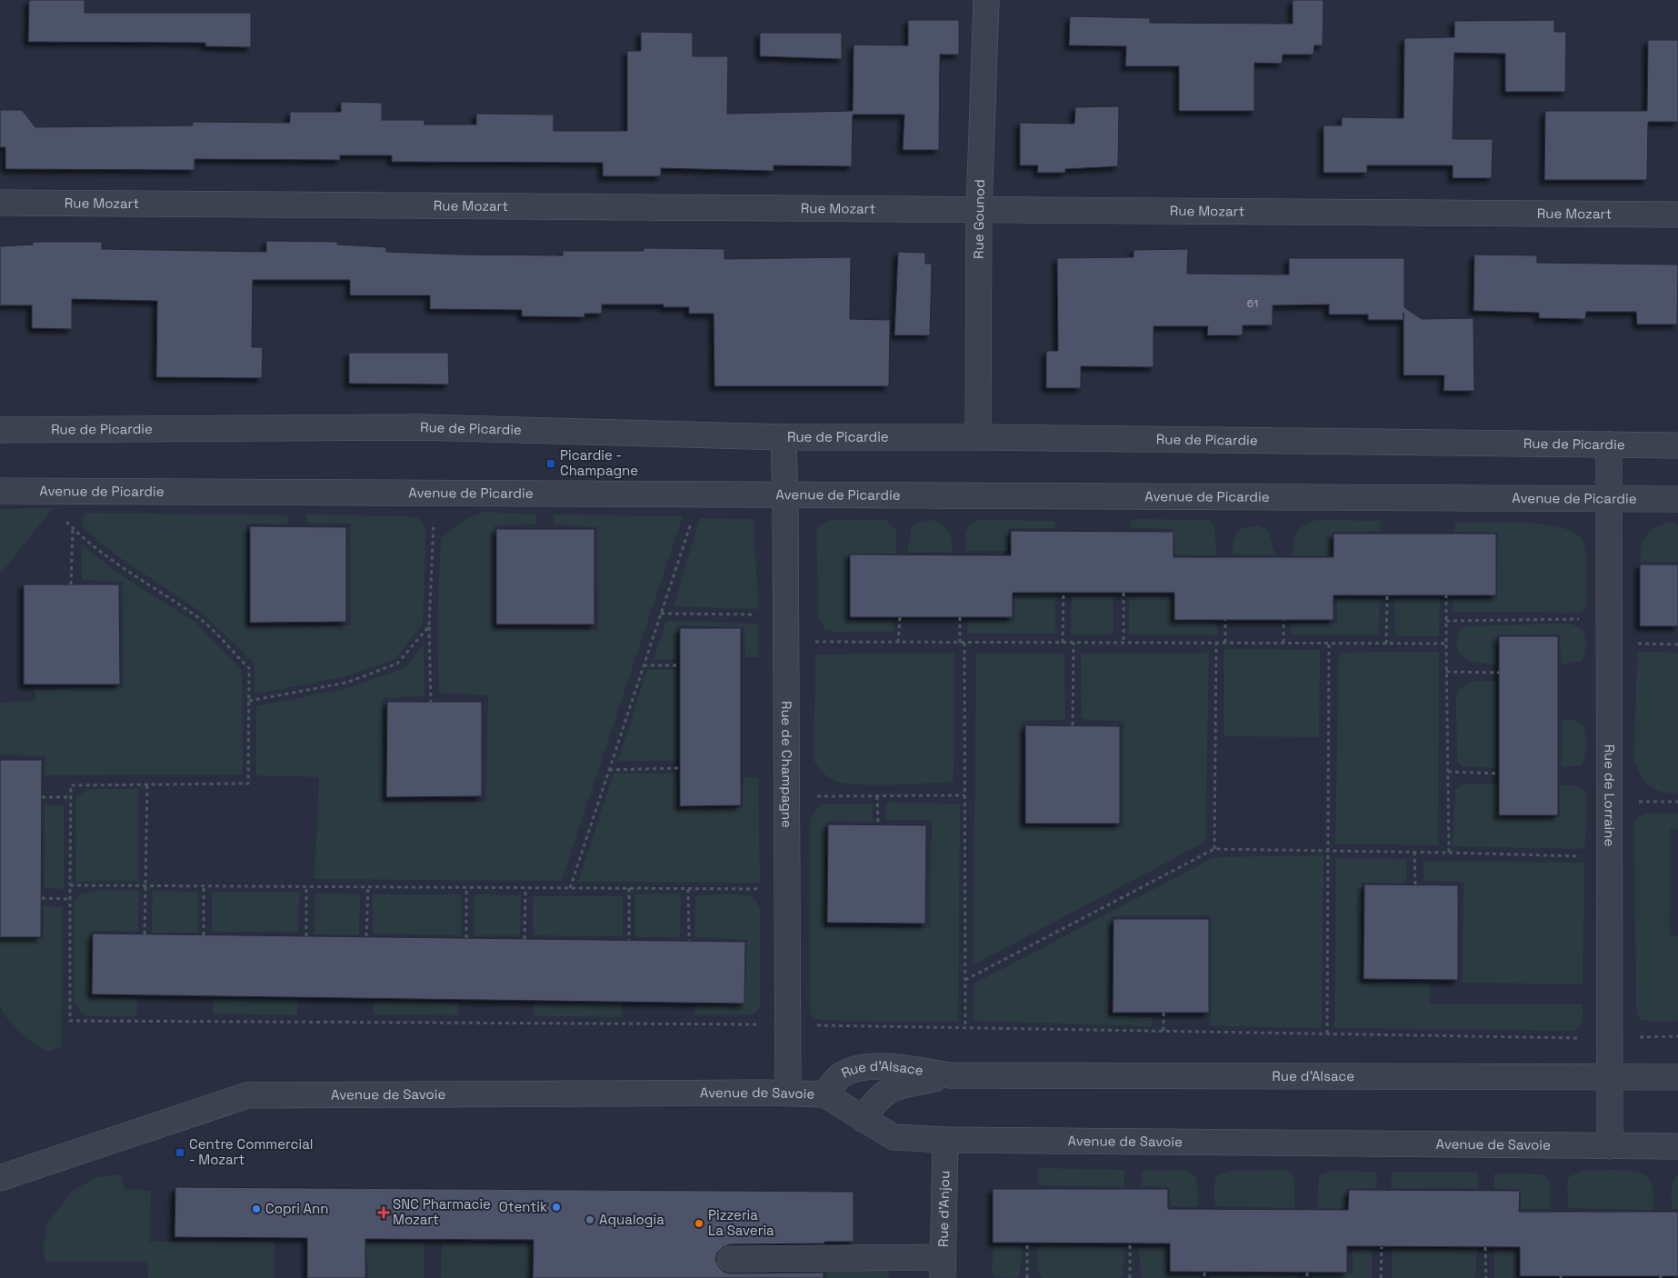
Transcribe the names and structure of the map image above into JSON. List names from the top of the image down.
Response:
{
  "streets": {
    "street": [
      "Rue Mozart",
      "Rue Gounod",
      "Rue de Picardie",
      "Avenue de Picardie",
      "Rue de Champagne",
      "Rue de Lorraine",
      "Rue d'Alsace",
      "Avenue de Savoie",
      "Rue d'Anjou"
    ]
  },
  "crossings": [
    ["Rue Mozart", "Rue Gounod"],
    ["Rue Gounod", "Rue de Picardie"],
    ["Rue de Picardie", "Rue de Champagne"],
    ["Rue de Picardie", "Rue de Lorraine"],
    ["Avenue de Picardie", "Rue de Champagne"],
    ["Avenue de Picardie", "Rue de Lorraine"],
    ["Rue de Champagne", "Avenue de Savoie"],
    ["Rue de Lorraine", "Rue d'Alsace"],
    ["Rue de Lorraine", "Avenue de Savoie"],
    ["Rue d'Alsace", "Avenue de Savoie"],
    ["Avenue de Savoie", "Rue d'Anjou"]
  ],
  "places": {
    "transit": ["Picardie - Champagne", "Centre Commercial - Mozart"],
    "other": [
      "Otentik",
      "Copri Ann",
      "Aqualogia",
      "Pizzeria La Saveria"
    ],
    "health": ["SNC Pharmacie Mozart"]
  },
  "house_numbers": ["61"]
}
